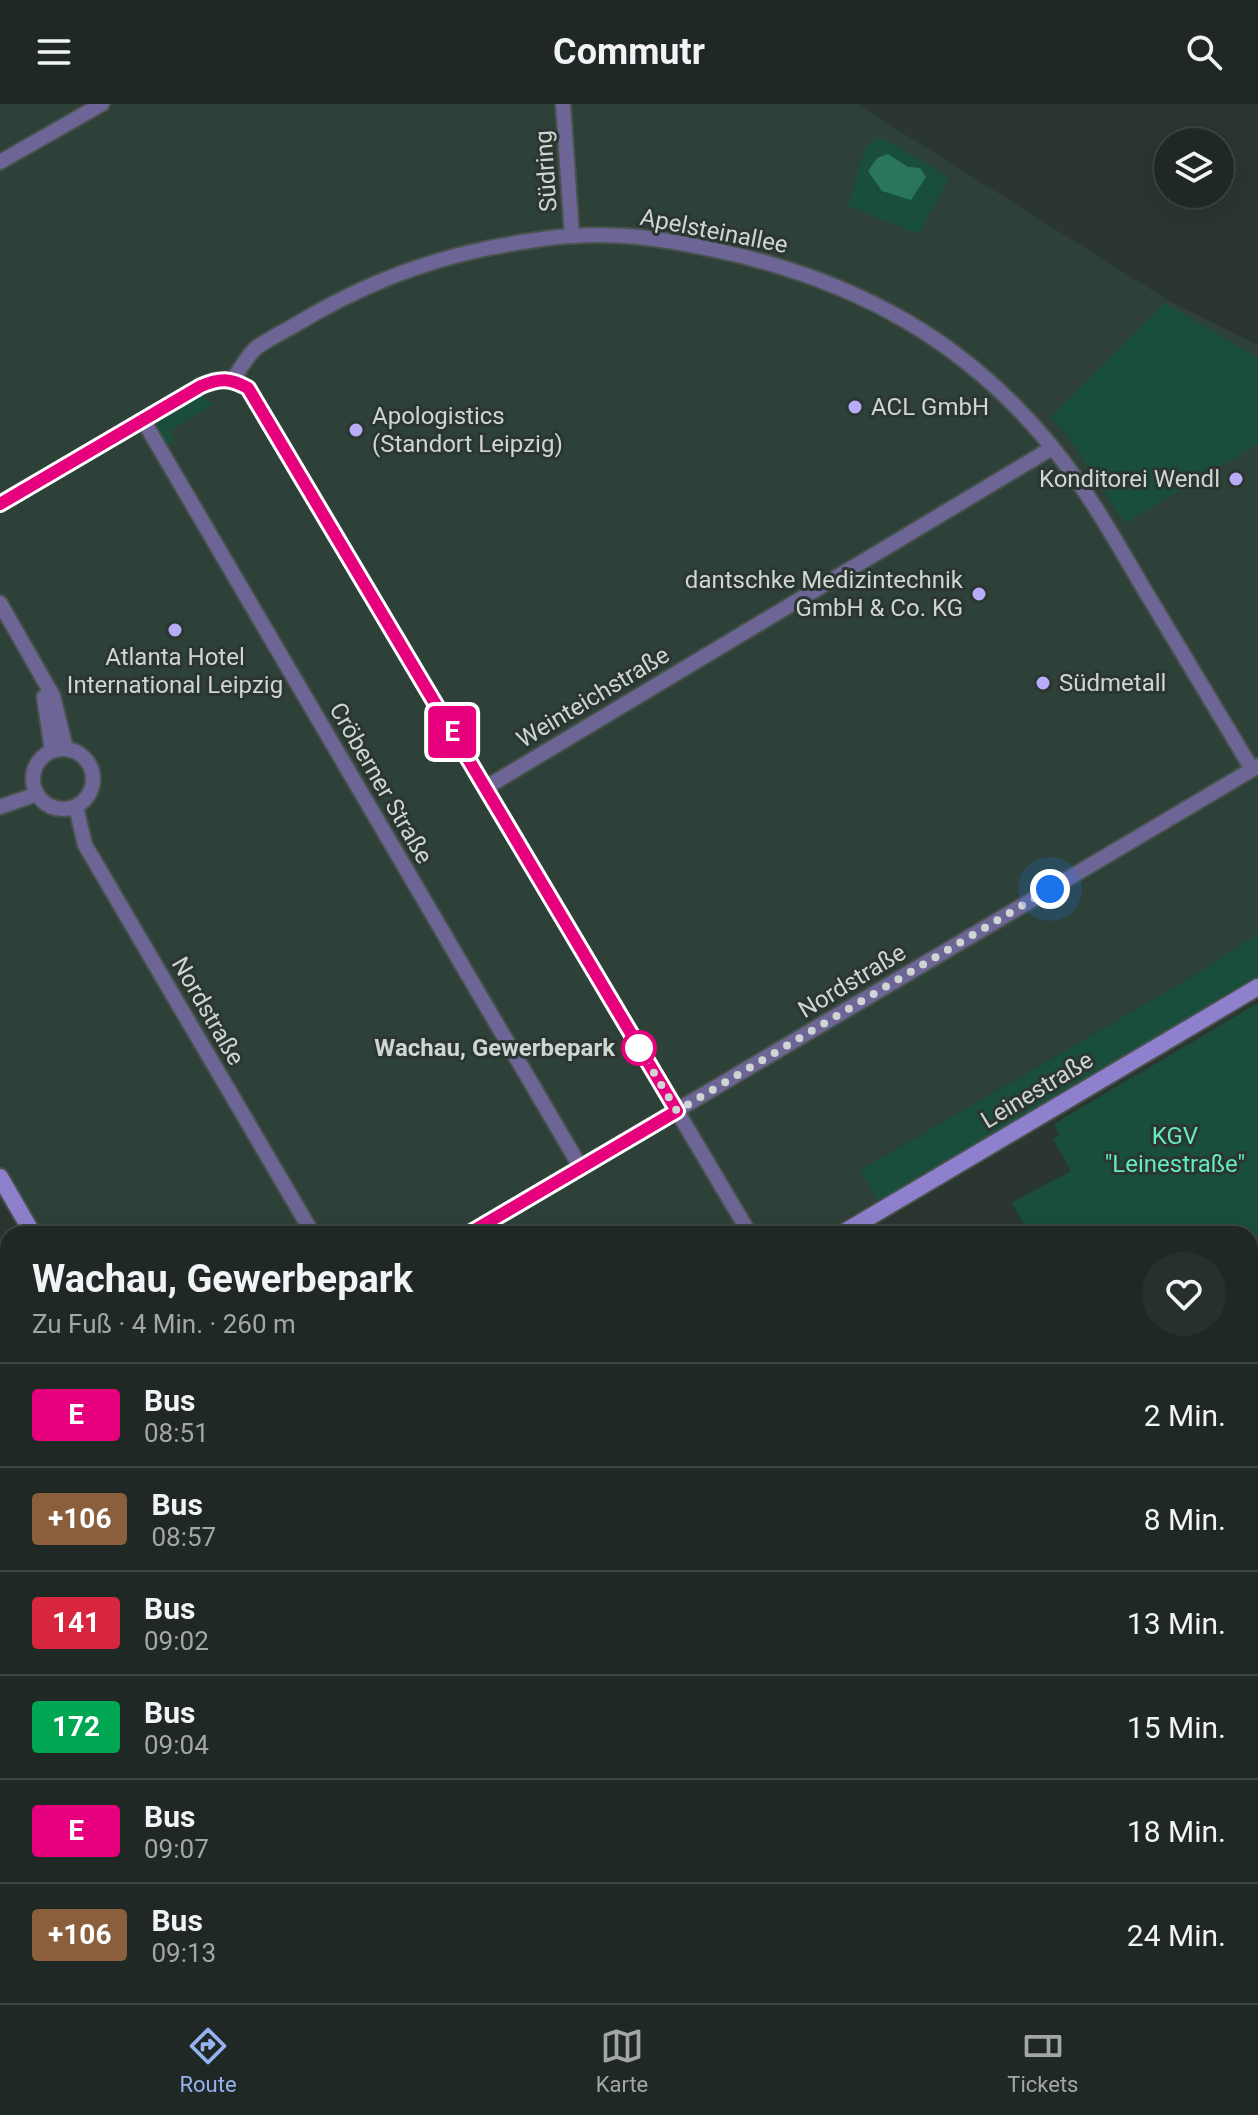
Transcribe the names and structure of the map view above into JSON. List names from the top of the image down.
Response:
{
  "streets": {
    "main road": ["Leinestraße"],
    "street": [
      "Südring",
      "Apelsteinallee",
      "Weinteichstraße",
      "Cröberner Straße",
      "Nordstraße"
    ]
  },
  "crossings": [
    ["Südring", "Apelsteinallee"],
    ["Apelsteinallee", "Weinteichstraße"],
    ["Apelsteinallee", "Nordstraße"],
    ["Cröberner Straße", "Nordstraße"]
  ],
  "parks": ["KGV \"Leinestraße\""],
  "places": [
    "ACL GmbH",
    "Apologistics (Standort Leipzig)",
    "Konditorei Wendl",
    "dantschke Medizintechnik GmbH & Co. KG",
    "Atlanta Hotel International Leipzig",
    "Südmetall",
    "Wachau, Gewerbepark"
  ],
  "lines": ["bus line E"],
  "page": {
    "header": "Commutr",
    "on_map": "E",
    "heading": ["Wachau, Gewerbepark", "Zu Fuß · 4 Min. · 260 m"],
    "list": [
      {
        "mark": "E",
        "name": "Bus",
        "note": "08:51",
        "value": "2 Min."
      },
      {
        "mark": "+106",
        "name": "Bus",
        "note": "08:57",
        "value": "8 Min."
      },
      {
        "mark": "141",
        "name": "Bus",
        "note": "09:02",
        "value": "13 Min."
      },
      {
        "mark": "172",
        "name": "Bus",
        "note": "09:04",
        "value": "15 Min."
      },
      {
        "mark": "E",
        "name": "Bus",
        "note": "09:07",
        "value": "18 Min."
      },
      {
        "mark": "+106",
        "name": "Bus",
        "note": "09:13",
        "value": "24 Min."
      }
    ],
    "tabs": ["Route", "Karte", "Tickets"]
  }
}
